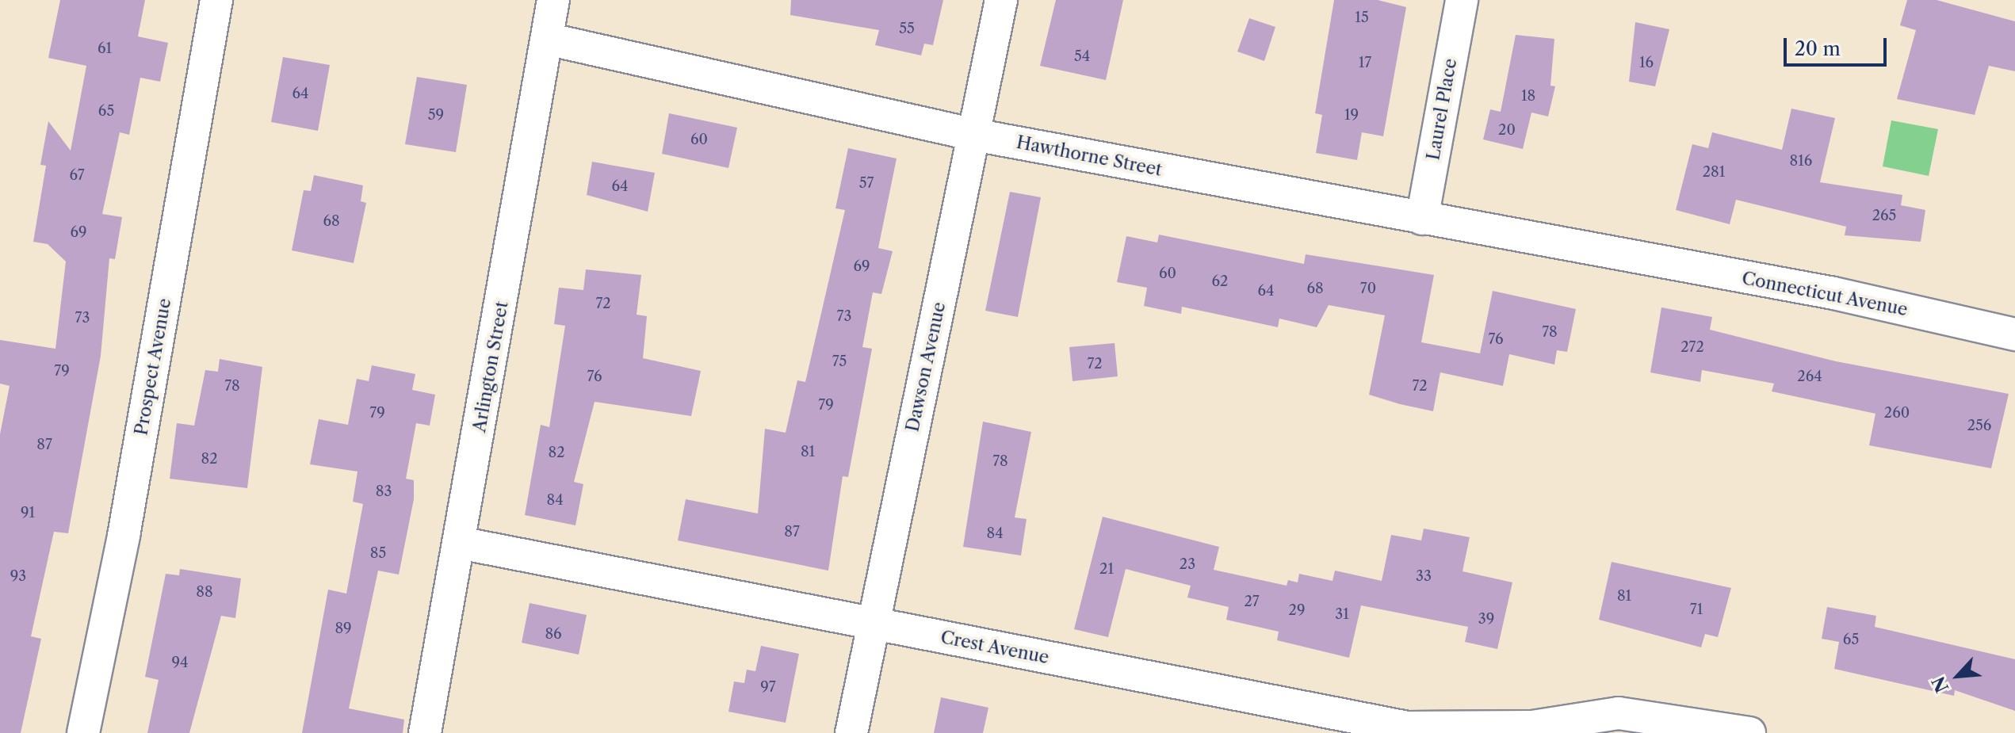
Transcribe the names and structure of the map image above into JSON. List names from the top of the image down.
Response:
{
  "streets": {
    "street": [
      "Laurel Place",
      "Hawthorne Street",
      "Connecticut Avenue",
      "Prospect Avenue",
      "Arlington Street",
      "Dawson Avenue",
      "Crest Avenue"
    ]
  },
  "crossings": [
    ["Laurel Place", "Hawthorne Street"],
    ["Hawthorne Street", "Connecticut Avenue"],
    ["Hawthorne Street", "Arlington Street"],
    ["Hawthorne Street", "Dawson Avenue"],
    ["Arlington Street", "Crest Avenue"],
    ["Dawson Avenue", "Crest Avenue"]
  ],
  "house_numbers": [
    "15",
    "55",
    "61",
    "54",
    "17",
    "16",
    "64",
    "18",
    "65",
    "59",
    "19",
    "20",
    "60",
    "816",
    "281",
    "67",
    "57",
    "64",
    "265",
    "68",
    "69",
    "69",
    "60",
    "62",
    "68",
    "70",
    "64",
    "72",
    "73",
    "73",
    "78",
    "76",
    "272",
    "75",
    "72",
    "79",
    "76",
    "264",
    "78",
    "72",
    "79",
    "79",
    "260",
    "256",
    "87",
    "81",
    "82",
    "82",
    "78",
    "83",
    "84",
    "91",
    "87",
    "84",
    "85",
    "23",
    "21",
    "93",
    "33",
    "88",
    "81",
    "27",
    "71",
    "29",
    "31",
    "39",
    "89",
    "86",
    "65",
    "94",
    "97"
  ],
  "scale_bar": "20 m",
  "north": "bottom left"
}
